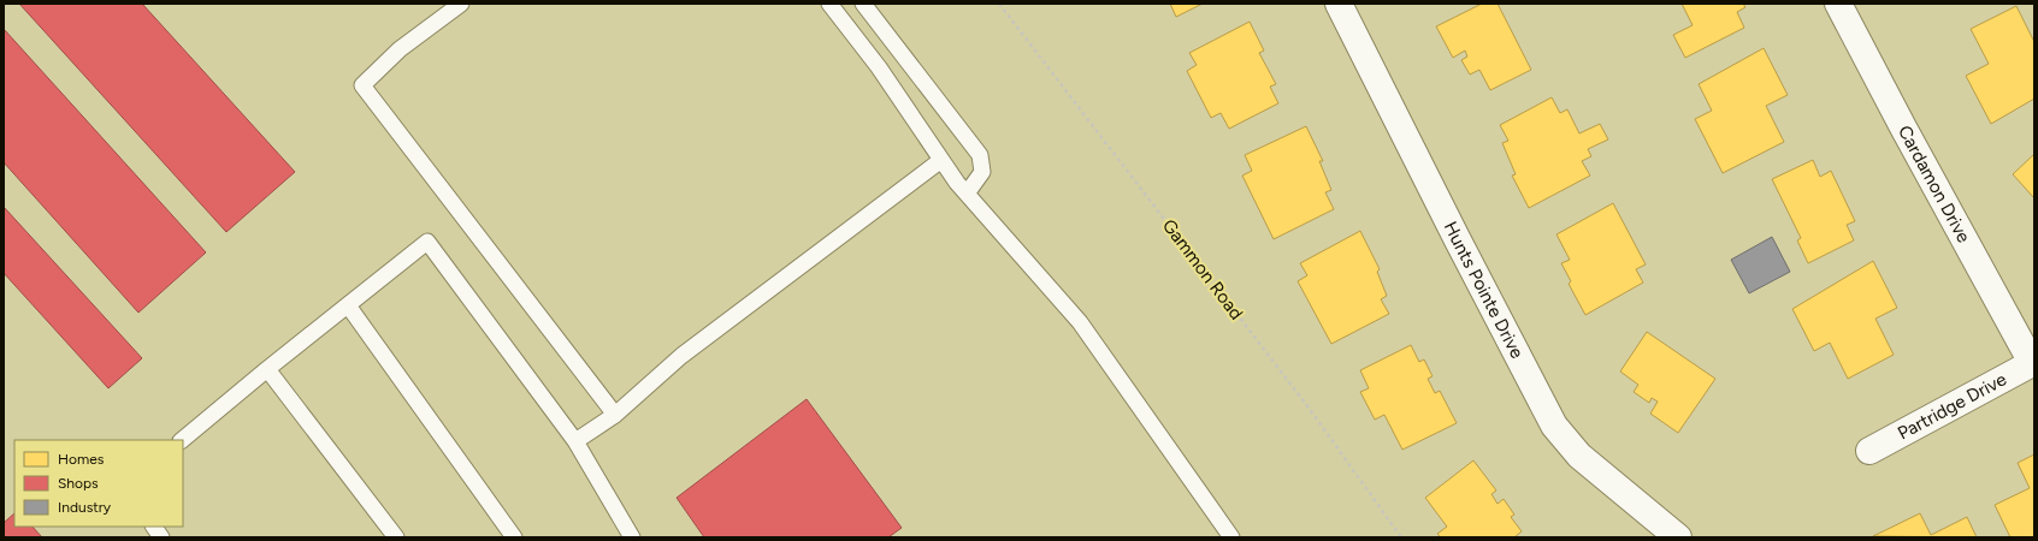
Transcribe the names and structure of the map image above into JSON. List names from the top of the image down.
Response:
{
  "streets": {
    "street": ["Cardamon Drive", "Hunts Pointe Drive", "Partridge Drive"],
    "path": ["Gammon Road"]
  },
  "crossings": [
    ["Cardamon Drive", "Partridge Drive"]
  ],
  "legend": ["Homes", "Shops", "Industry"]
}
